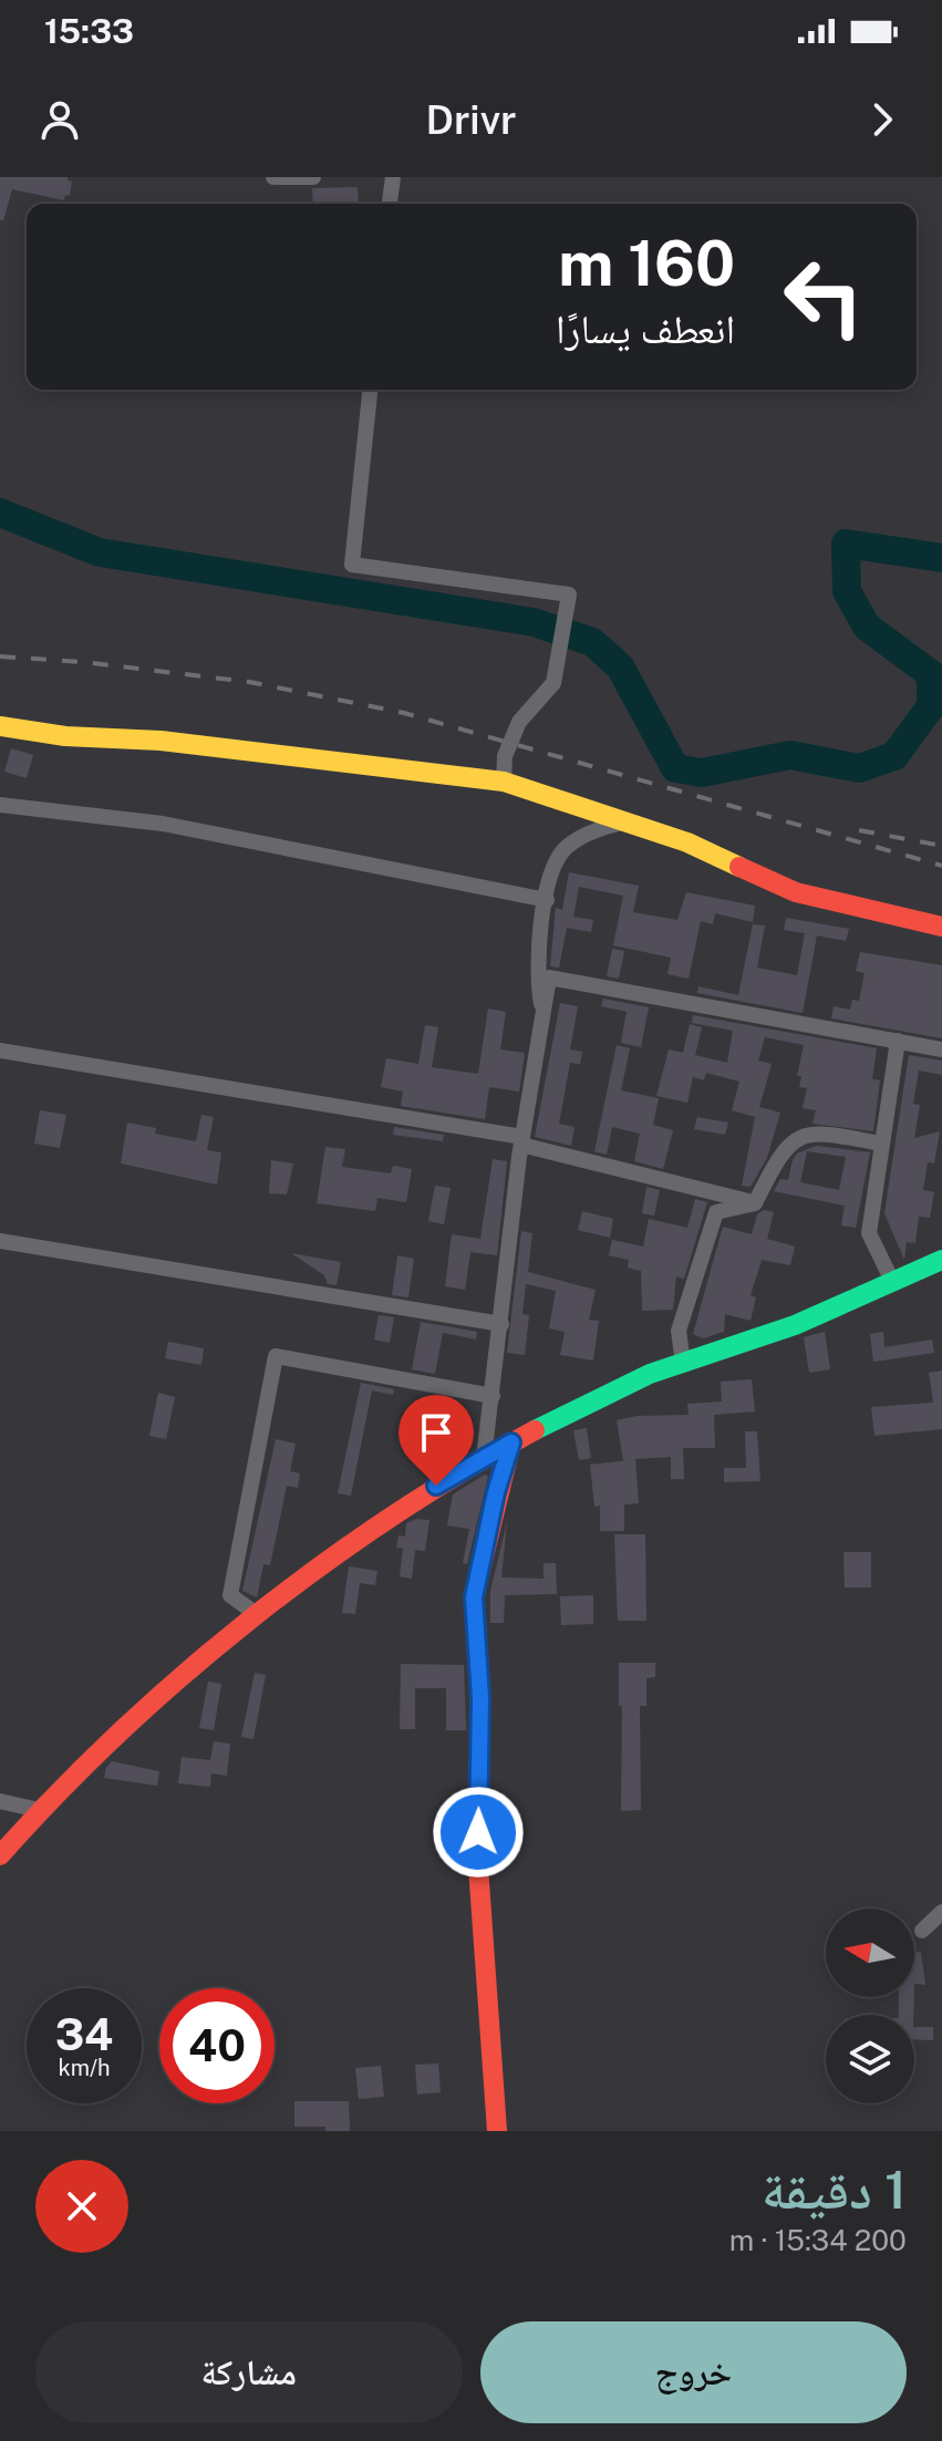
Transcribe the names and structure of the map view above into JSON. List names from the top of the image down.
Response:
{
  "north": "left",
  "page": {
    "status": "15:33",
    "header": "Drivr",
    "turn": ["160 m", "انعطف يسارًا"],
    "speed": "34 km/h",
    "limit": "40",
    "heading": ["1 دقيقة", "200 m · 15:34"],
    "buttons": ["خروج", "مشاركة"]
  }
}
